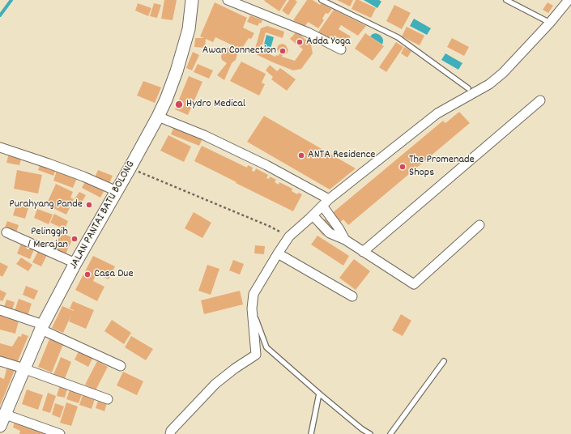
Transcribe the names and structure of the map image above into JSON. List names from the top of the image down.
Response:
{
  "streets": {
    "street": ["JALAN PANTAI BATU BOLONG"]
  },
  "places": [
    "Adda Yoga",
    "Awan Connection",
    "Hydro Medical",
    "ANTA Residence",
    "The Promenade Shops",
    "Purahyang Pande",
    "Pelinggih / Merajan",
    "Casa Due"
  ]
}
